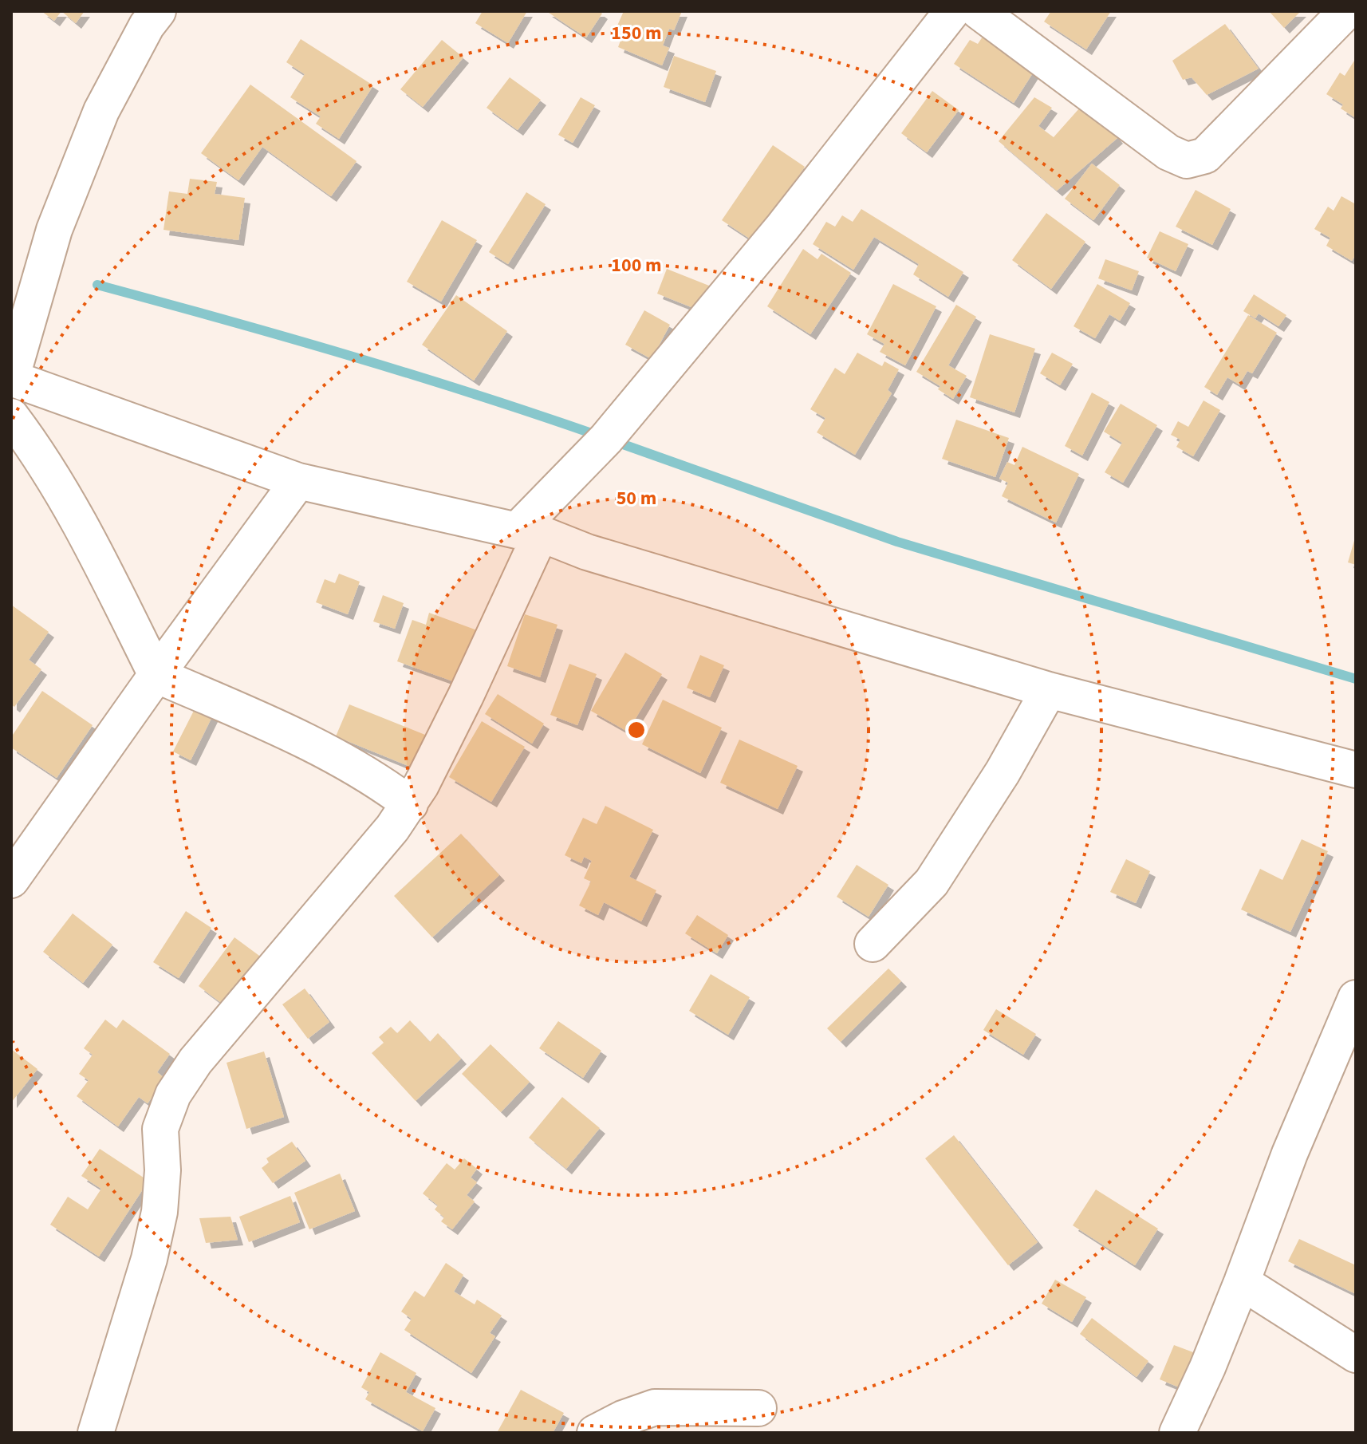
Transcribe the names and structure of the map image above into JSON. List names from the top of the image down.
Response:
{
  "rings": ["150 m", "100 m", "50 m"]
}
